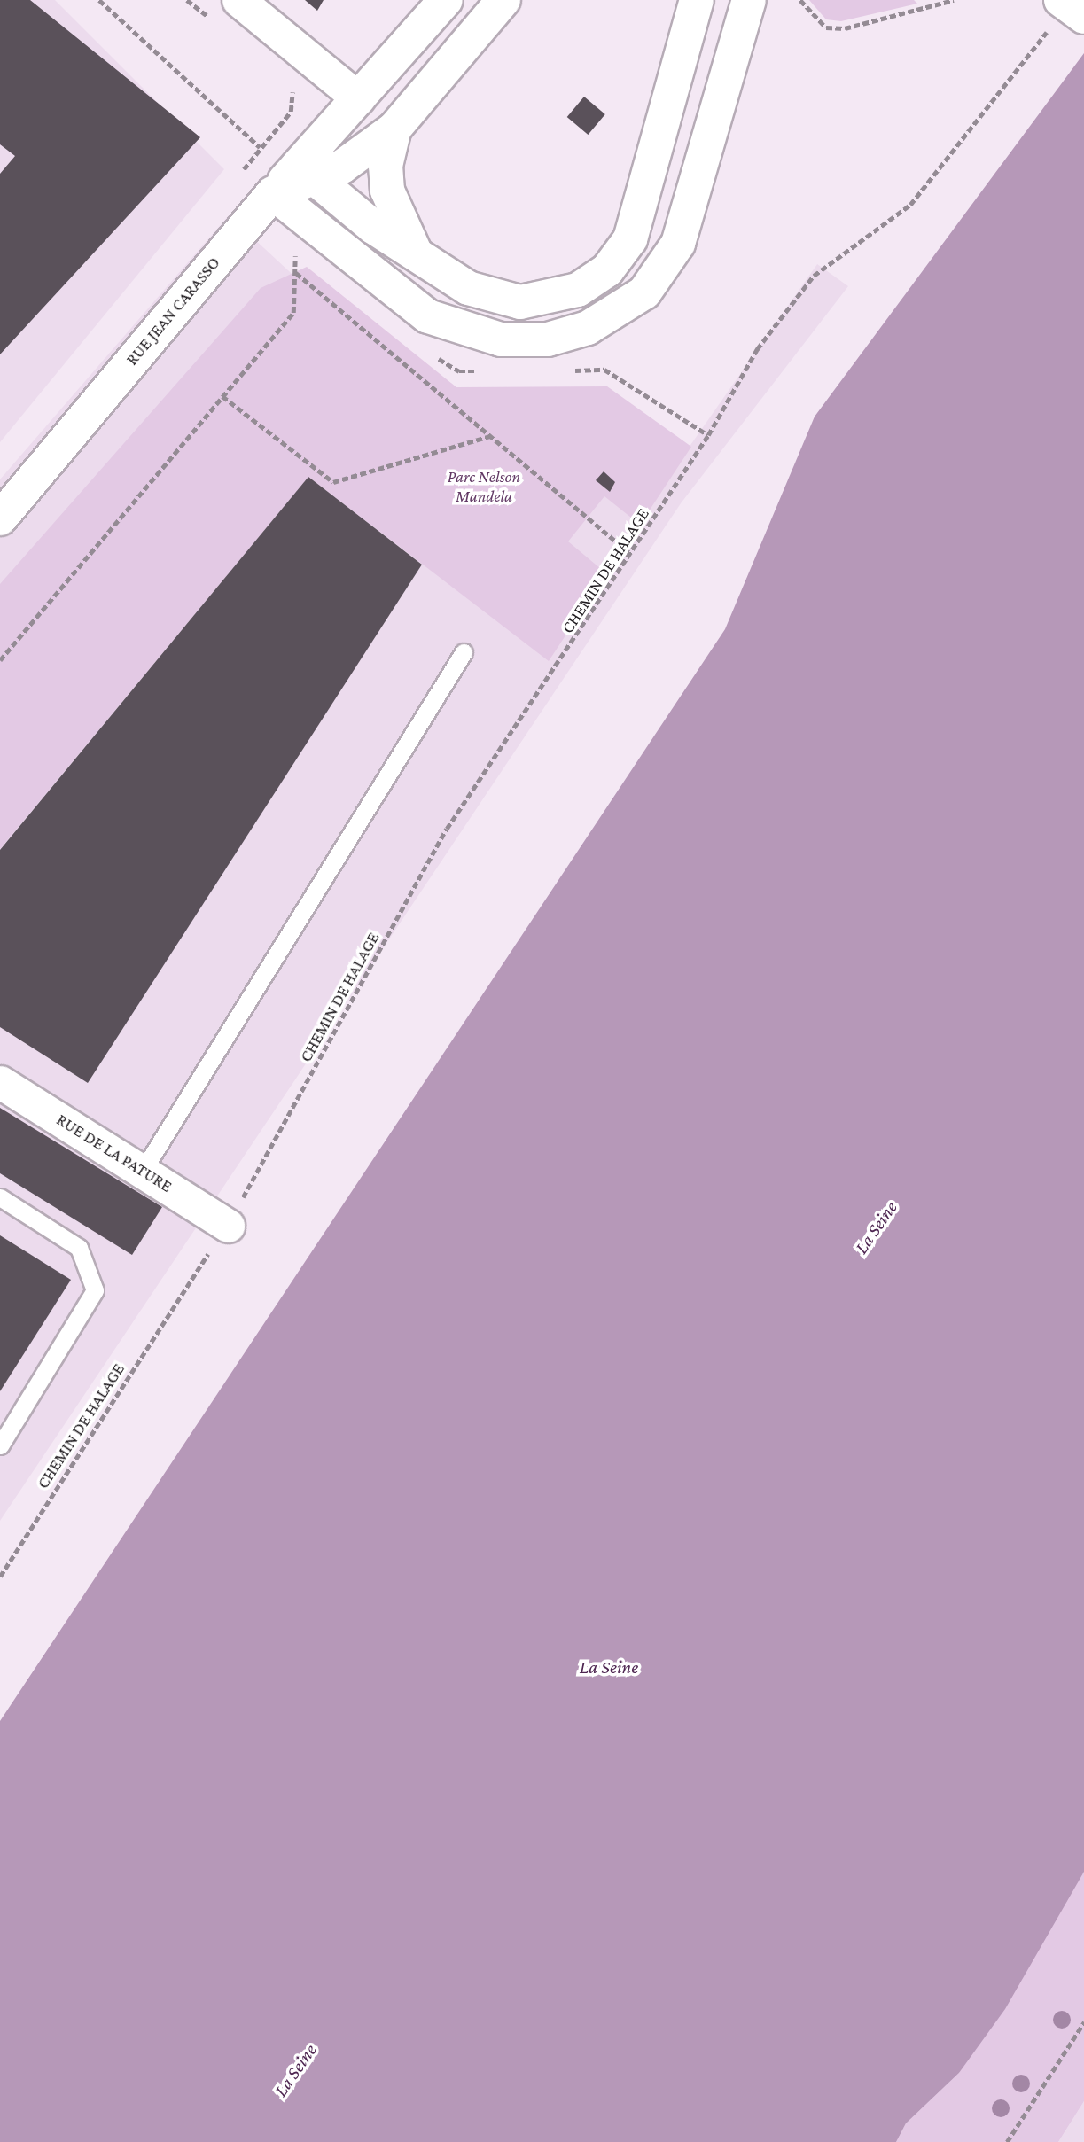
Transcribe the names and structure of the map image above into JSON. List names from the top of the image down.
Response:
{
  "streets": {
    "main road": ["RUE JEAN CARASSO"],
    "street": ["RUE DE LA PATURE"],
    "path": ["CHEMIN DE HALAGE"]
  },
  "crossings": [
    ["CHEMIN DE HALAGE", "RUE DE LA PATURE"]
  ],
  "water": ["La Seine"],
  "parks": ["Parc Nelson Mandela"]
}
